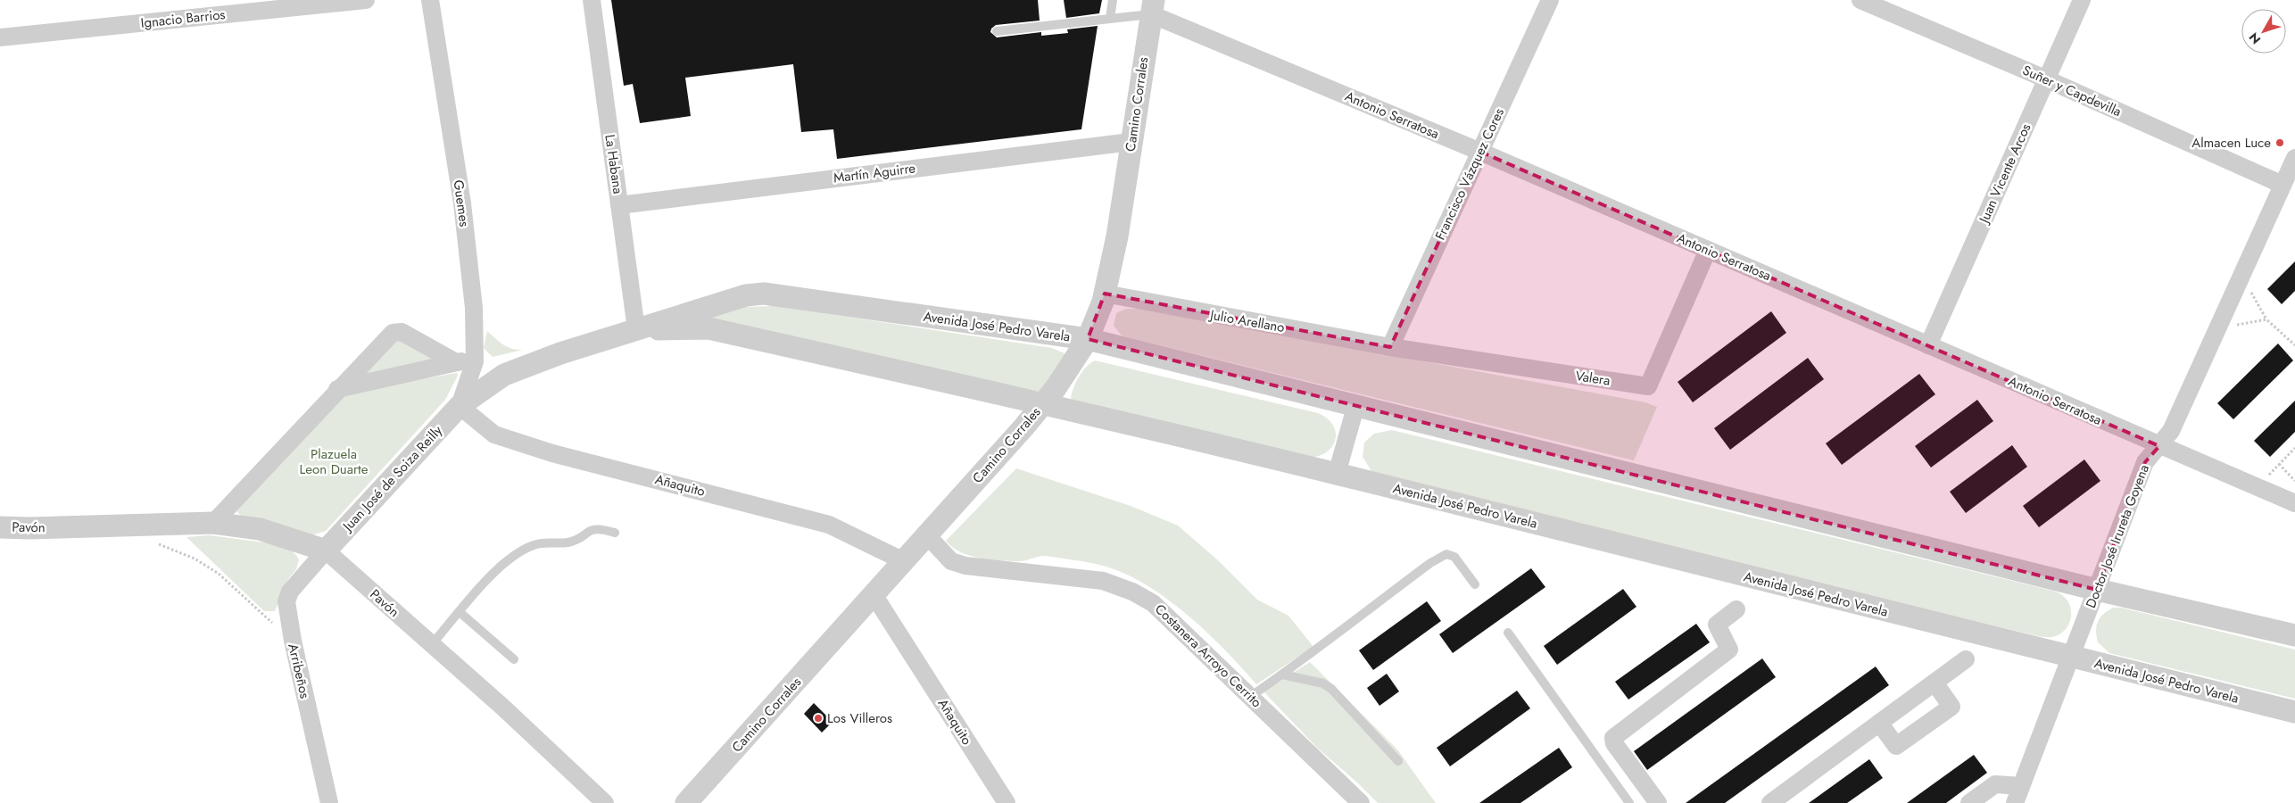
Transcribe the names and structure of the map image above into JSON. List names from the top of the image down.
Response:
{
  "streets": {
    "street": [
      "Ignacio Barrios",
      "Suñer y Capdevilla",
      "Camino Corrales",
      "Antonio Serratosa",
      "La Habana",
      "Martín Aguirre",
      "Juan Vicente Arcos",
      "Francisco Vázquez Cores",
      "Guemes",
      "Julio Arellano",
      "Avenida José Pedro Varela",
      "Valera",
      "Juan José de Soiza Reilly",
      "Añaquito",
      "Pavón",
      "Doctor José Irureta Goyena",
      "Costanera Arroyo Cerrito",
      "Arribeños"
    ]
  },
  "crossings": [
    ["Suñer y Capdevilla", "Juan Vicente Arcos"],
    ["Suñer y Capdevilla", "Doctor José Irureta Goyena"],
    ["Camino Corrales", "Antonio Serratosa"],
    ["Camino Corrales", "Martín Aguirre"],
    ["Camino Corrales", "Julio Arellano"],
    ["Camino Corrales", "Avenida José Pedro Varela"],
    ["Camino Corrales", "Añaquito"],
    ["Camino Corrales", "Costanera Arroyo Cerrito"],
    ["Antonio Serratosa", "Juan Vicente Arcos"],
    ["Antonio Serratosa", "Francisco Vázquez Cores"],
    ["Antonio Serratosa", "Valera"],
    ["Antonio Serratosa", "Doctor José Irureta Goyena"],
    ["La Habana", "Martín Aguirre"],
    ["La Habana", "Avenida José Pedro Varela"],
    ["Francisco Vázquez Cores", "Julio Arellano"],
    ["Francisco Vázquez Cores", "Valera"],
    ["Guemes", "Avenida José Pedro Varela"],
    ["Guemes", "Juan José de Soiza Reilly"],
    ["Guemes", "Añaquito"],
    ["Julio Arellano", "Valera"],
    ["Avenida José Pedro Varela", "Juan José de Soiza Reilly"],
    ["Avenida José Pedro Varela", "Añaquito"],
    ["Avenida José Pedro Varela", "Doctor José Irureta Goyena"],
    ["Juan José de Soiza Reilly", "Añaquito"],
    ["Juan José de Soiza Reilly", "Pavón"],
    ["Juan José de Soiza Reilly", "Arribeños"],
    ["Pavón", "Arribeños"]
  ],
  "parks": ["Plazuela Leon Duarte"],
  "places": ["Almacen Luce", "Los Villeros"],
  "north": "bottom left"
}
